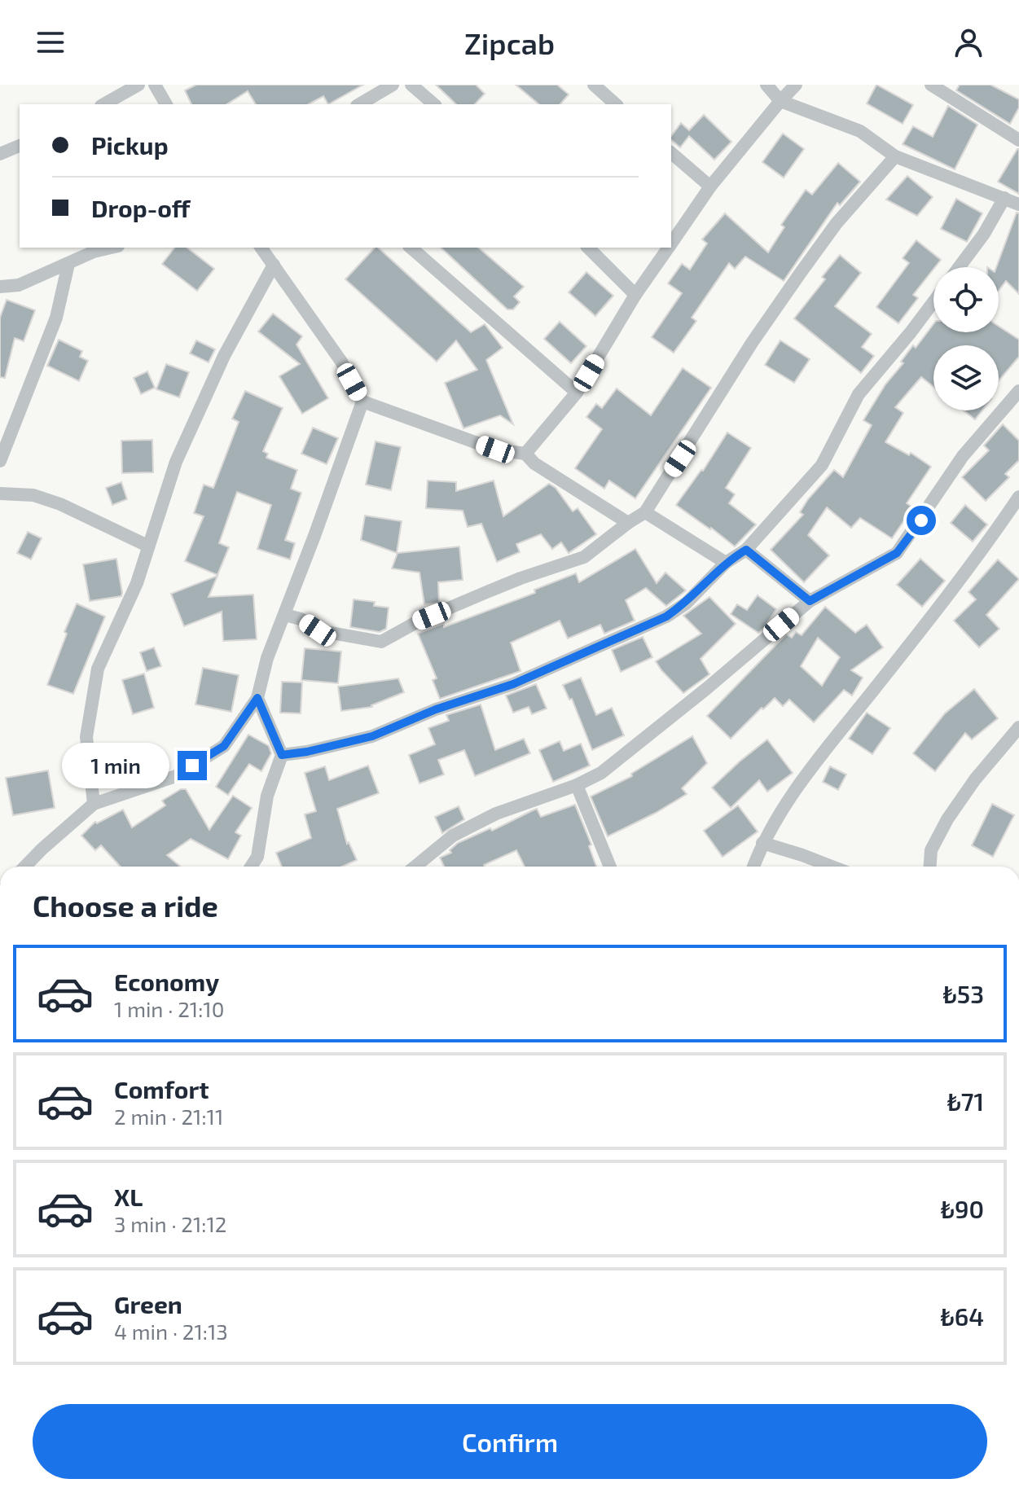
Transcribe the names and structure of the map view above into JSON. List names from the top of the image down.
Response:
{
  "page": {
    "header": "Zipcab",
    "banner": ["Pickup", "Drop-off"],
    "bubble": "1 min",
    "heading": "Choose a ride",
    "list": [
      {
        "name": "Economy",
        "note": "1 min · 21:10",
        "value": "₺53"
      },
      {
        "name": "Comfort",
        "note": "2 min · 21:11",
        "value": "₺71"
      },
      {
        "name": "XL",
        "note": "3 min · 21:12",
        "value": "₺90"
      },
      {
        "name": "Green",
        "note": "4 min · 21:13",
        "value": "₺64"
      }
    ],
    "buttons": "Confirm"
  }
}
